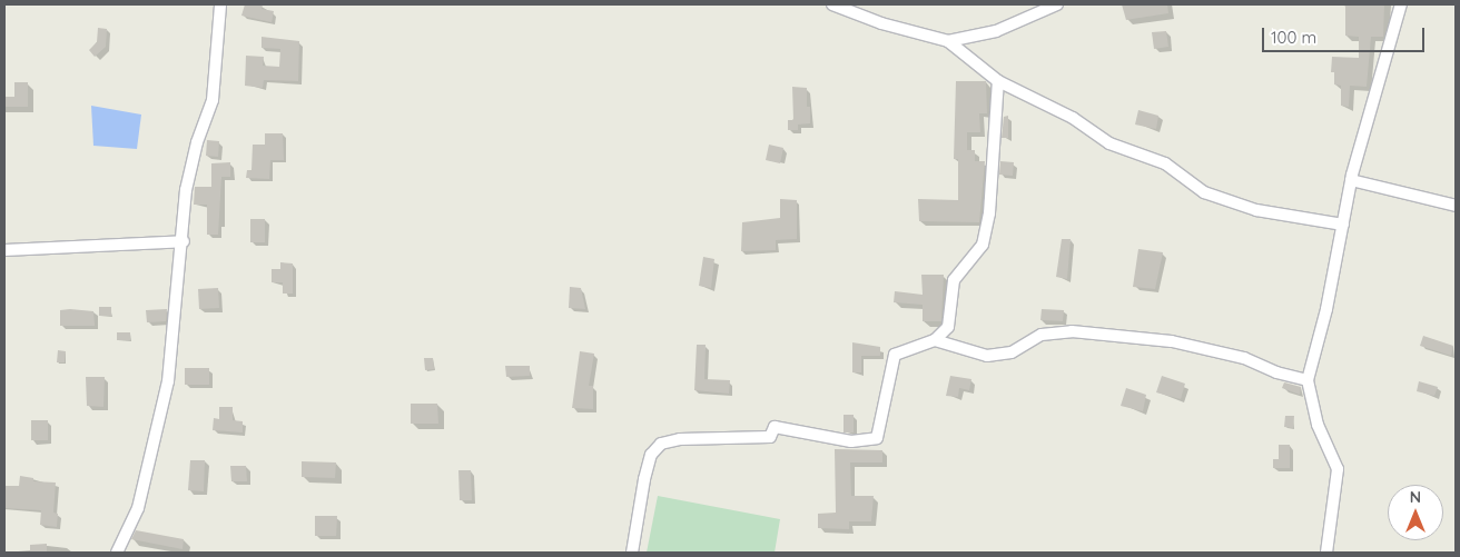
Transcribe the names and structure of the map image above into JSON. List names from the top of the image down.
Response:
{
  "scale_bar": "100 m",
  "north": "top"
}
